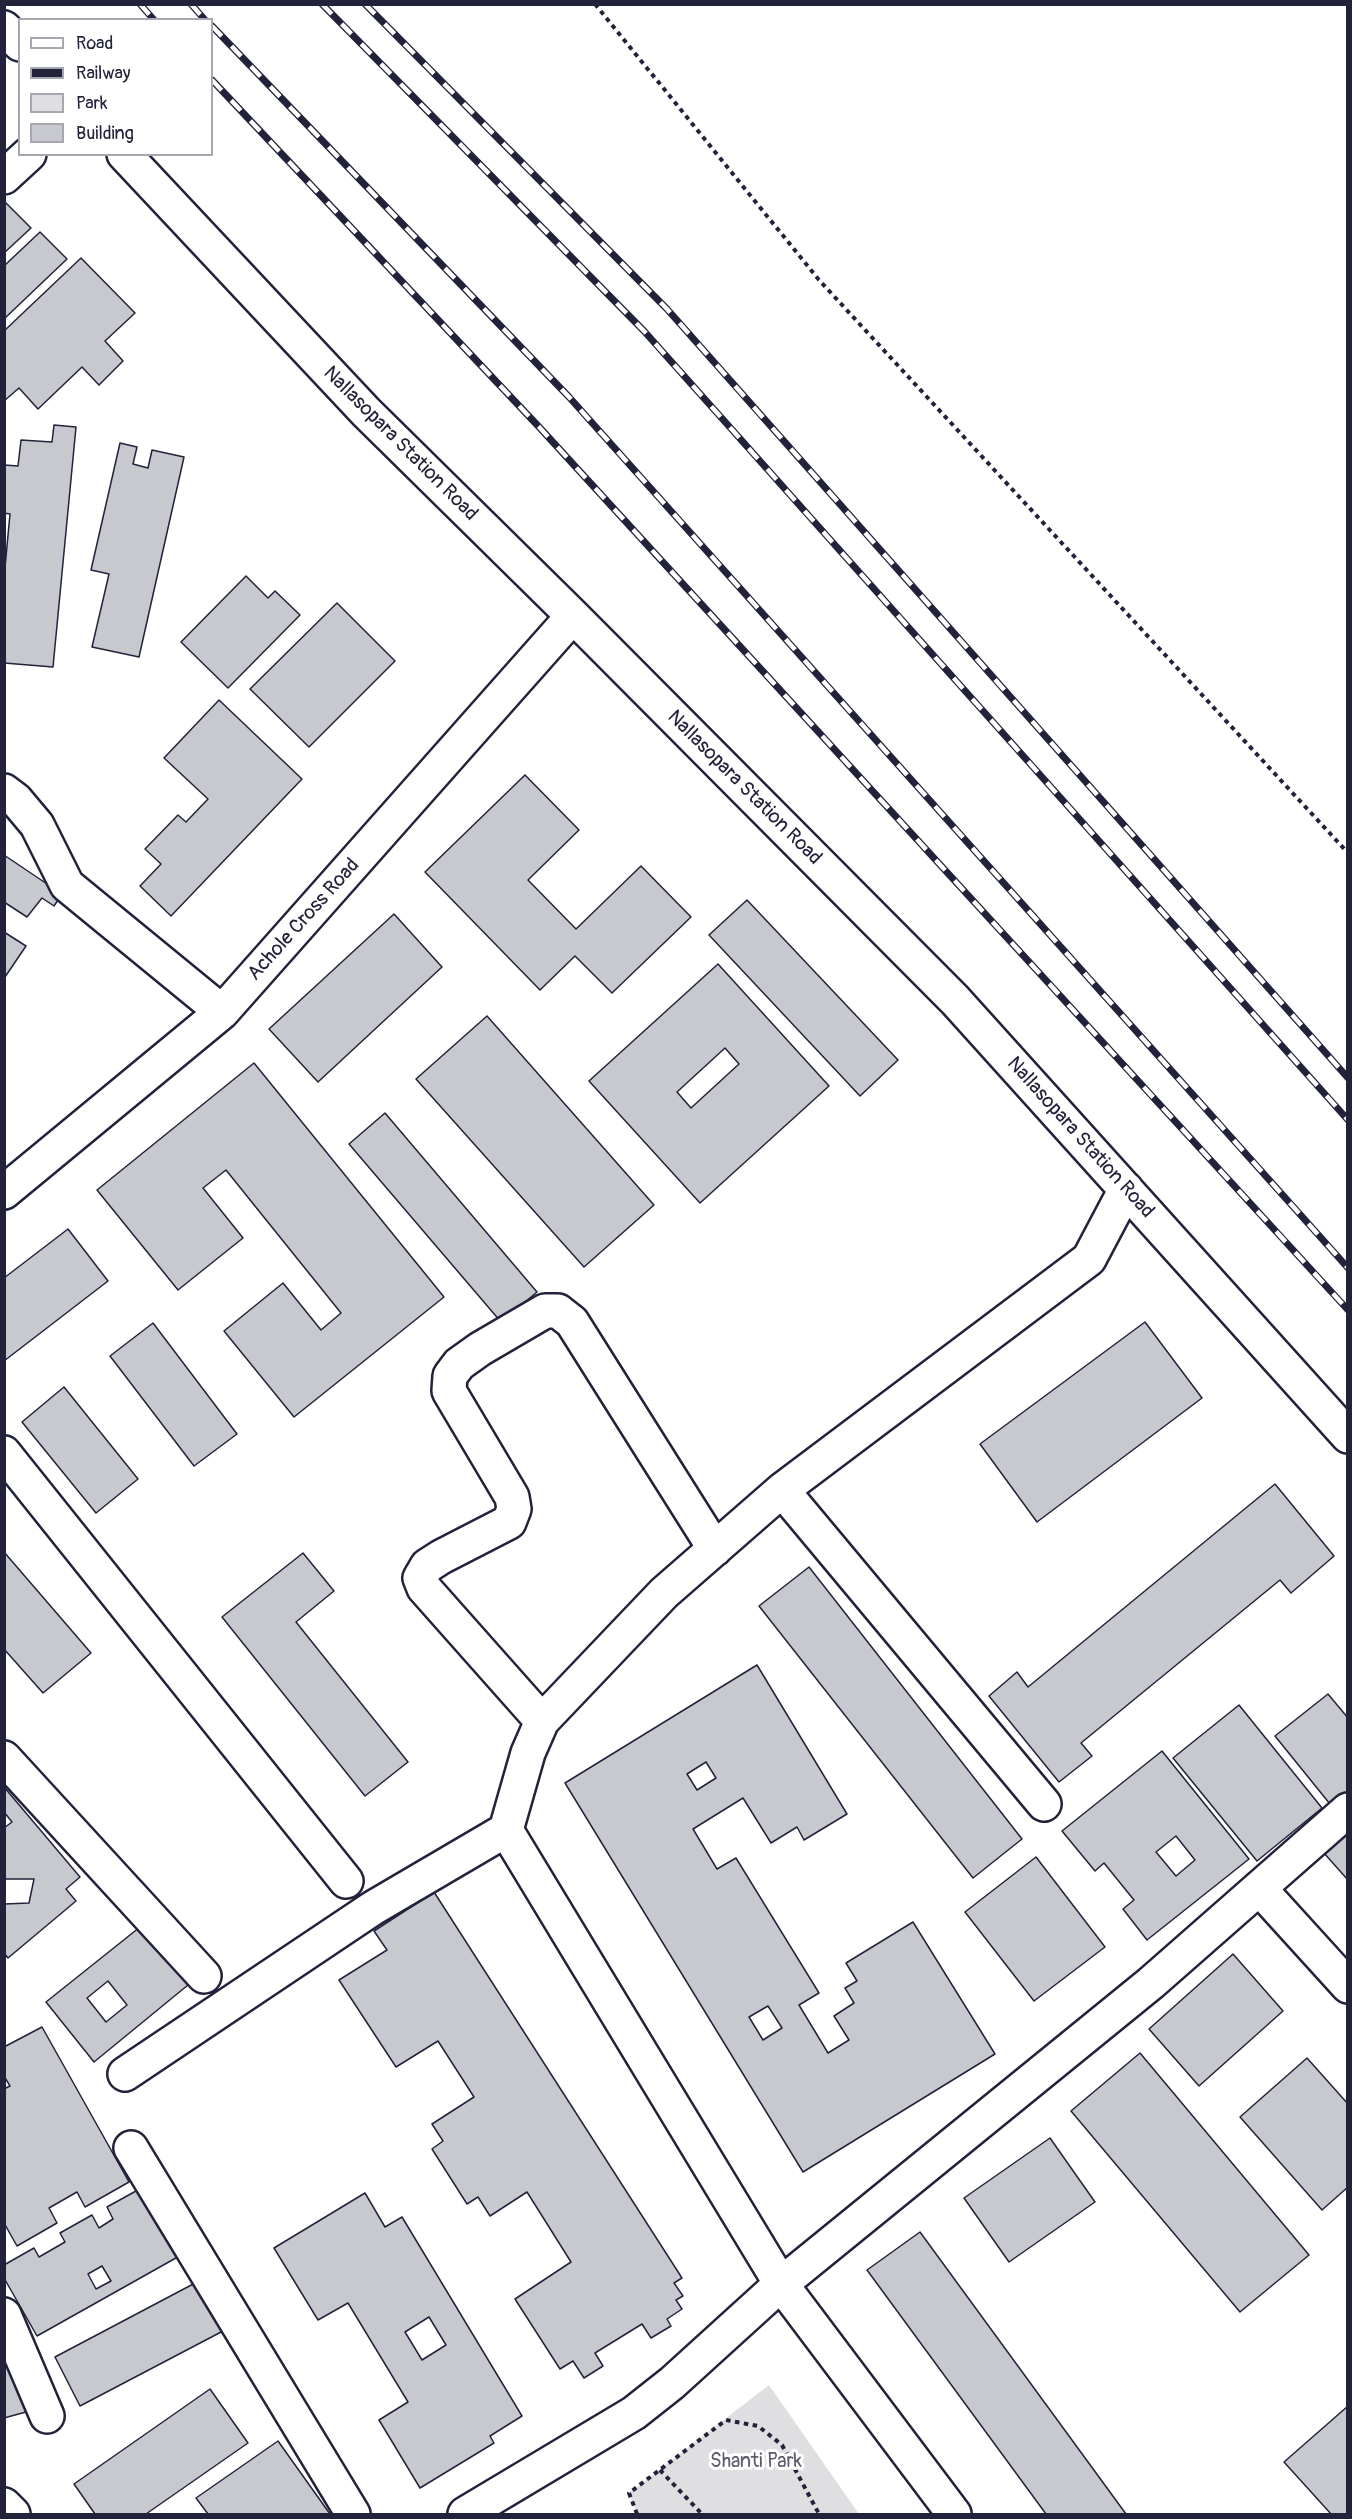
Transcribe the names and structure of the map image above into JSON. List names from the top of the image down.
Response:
{
  "streets": {
    "street": ["Nallasopara Station Road", "Achole Cross Road"]
  },
  "crossings": [
    ["Nallasopara Station Road", "Achole Cross Road"]
  ],
  "parks": ["Shanti Park"],
  "legend": [
    "Road",
    "Railway",
    "Park",
    "Building"
  ]
}
